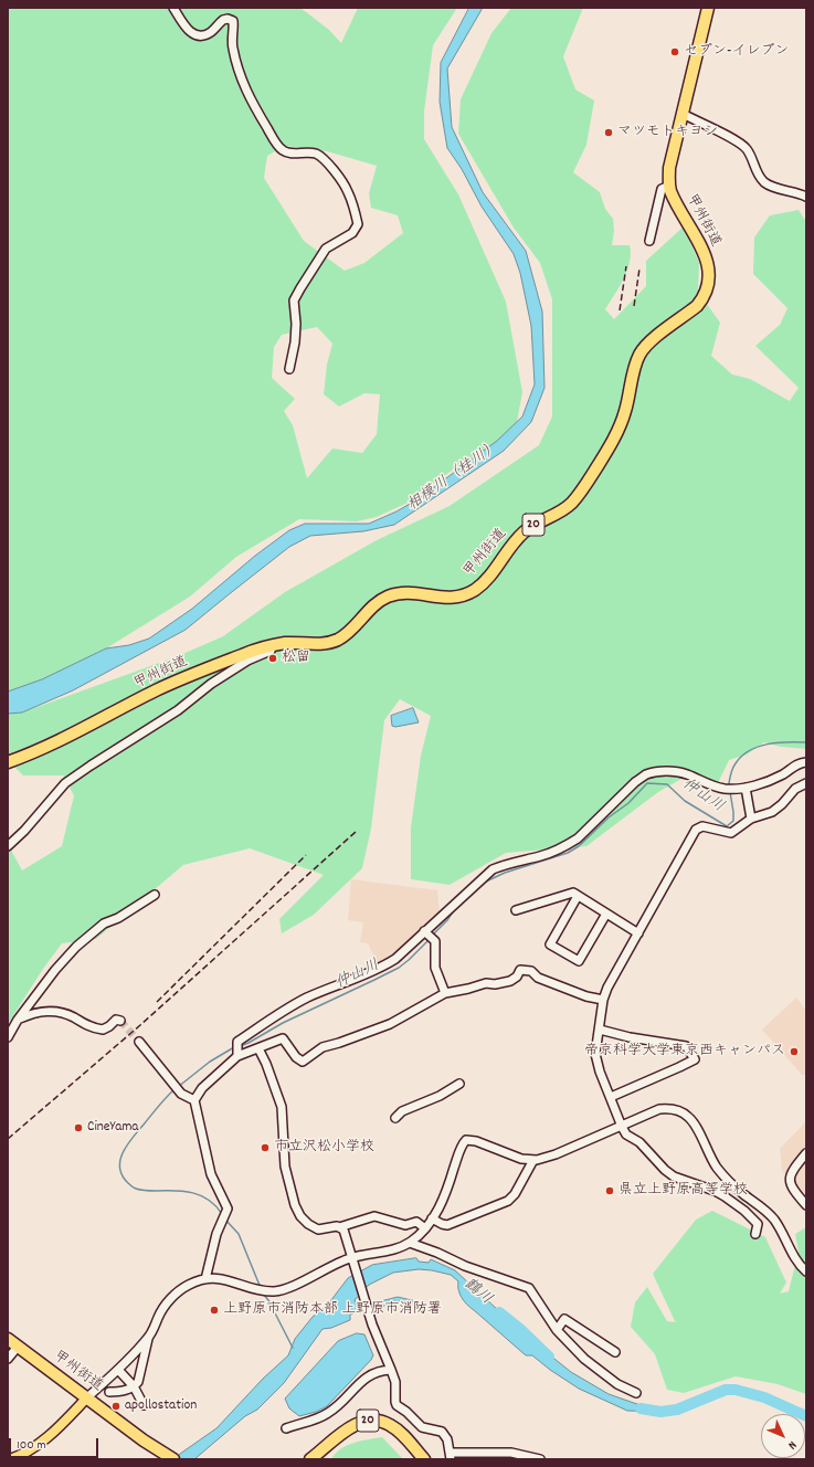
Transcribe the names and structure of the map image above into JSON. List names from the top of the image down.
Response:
{
  "streets": {
    "highway": ["甲州街道", "20"]
  },
  "water": ["相模川（桂川）", "仲山川", "鶴川"],
  "places": [
    "セブン-イレブン",
    "マツモトキヨシ",
    "松留",
    "帝京科学大学東京西キャンパス",
    "CineYama",
    "市立沢松小学校",
    "県立上野原高等学校",
    "上野原市消防本部 上野原市消防署",
    "apollostation"
  ],
  "scale_bar": "100 m",
  "north": "bottom right"
}
